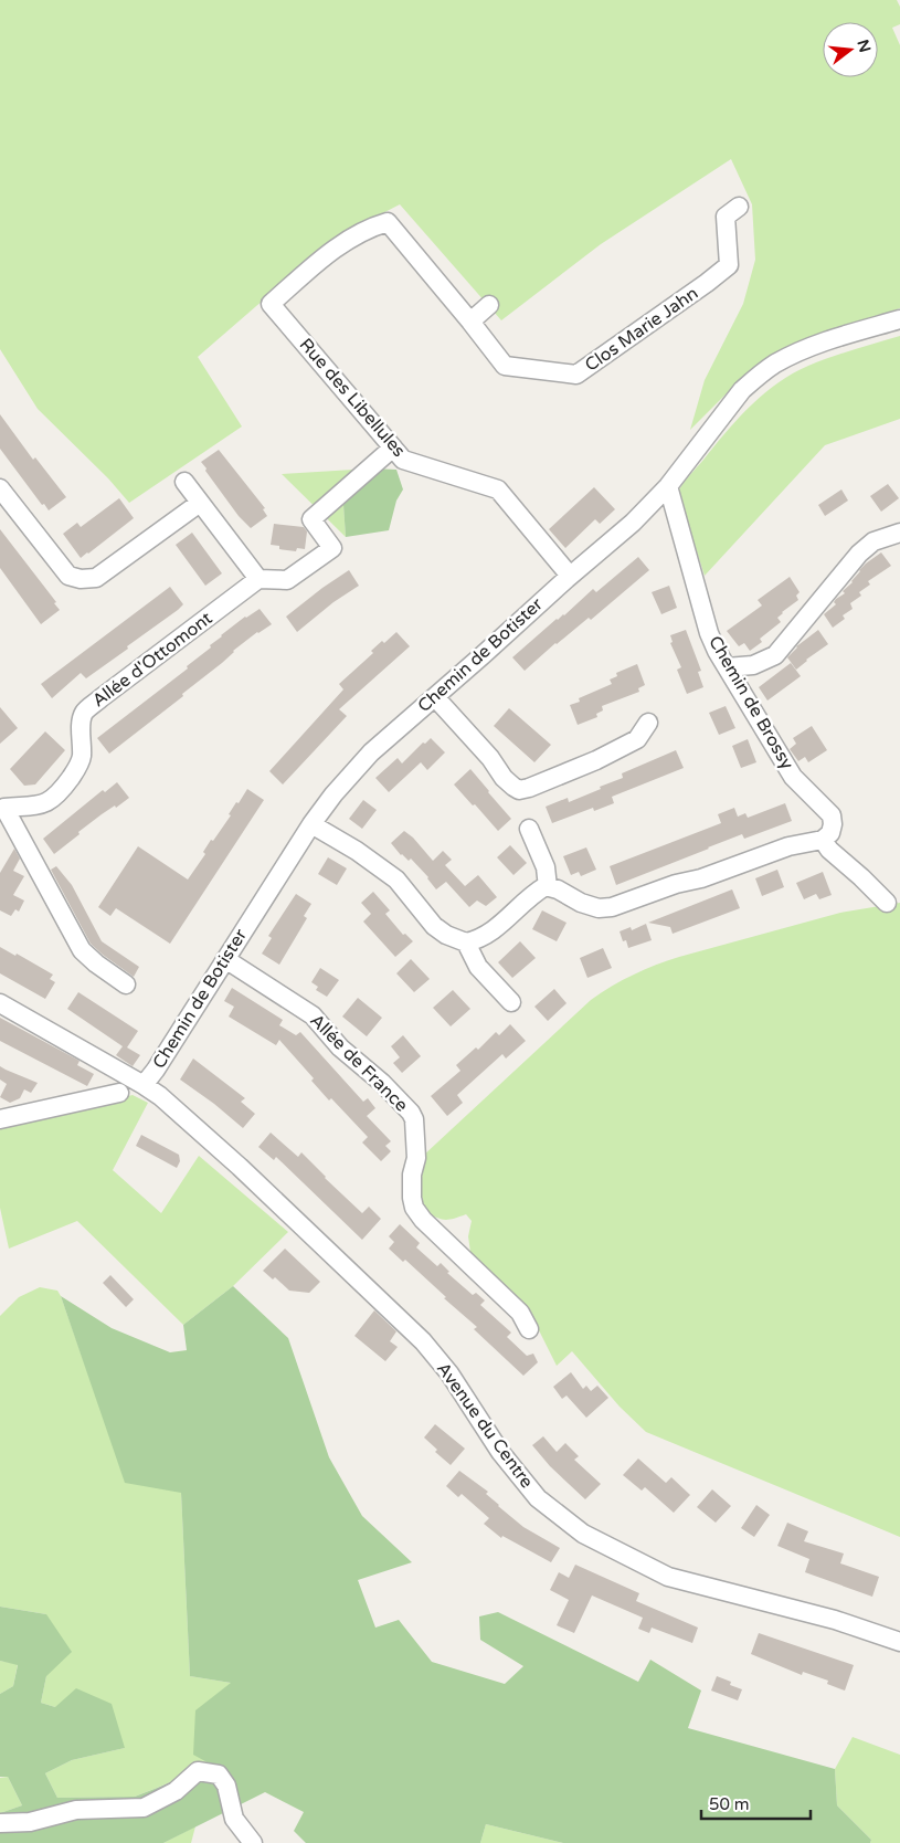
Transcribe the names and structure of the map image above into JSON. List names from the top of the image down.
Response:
{
  "streets": {
    "street": [
      "Clos Marie Jahn",
      "Rue des Libellules",
      "Chemin de Botister",
      "Allée d'Ottomont",
      "Chemin de Brossy",
      "Allée de France",
      "Avenue du Centre"
    ]
  },
  "crossings": [
    ["Clos Marie Jahn", "Rue des Libellules"],
    ["Rue des Libellules", "Chemin de Botister"],
    ["Chemin de Botister", "Chemin de Brossy"],
    ["Chemin de Botister", "Allée de France"],
    ["Chemin de Botister", "Avenue du Centre"]
  ],
  "scale_bar": "50 m",
  "north": "right"
}
